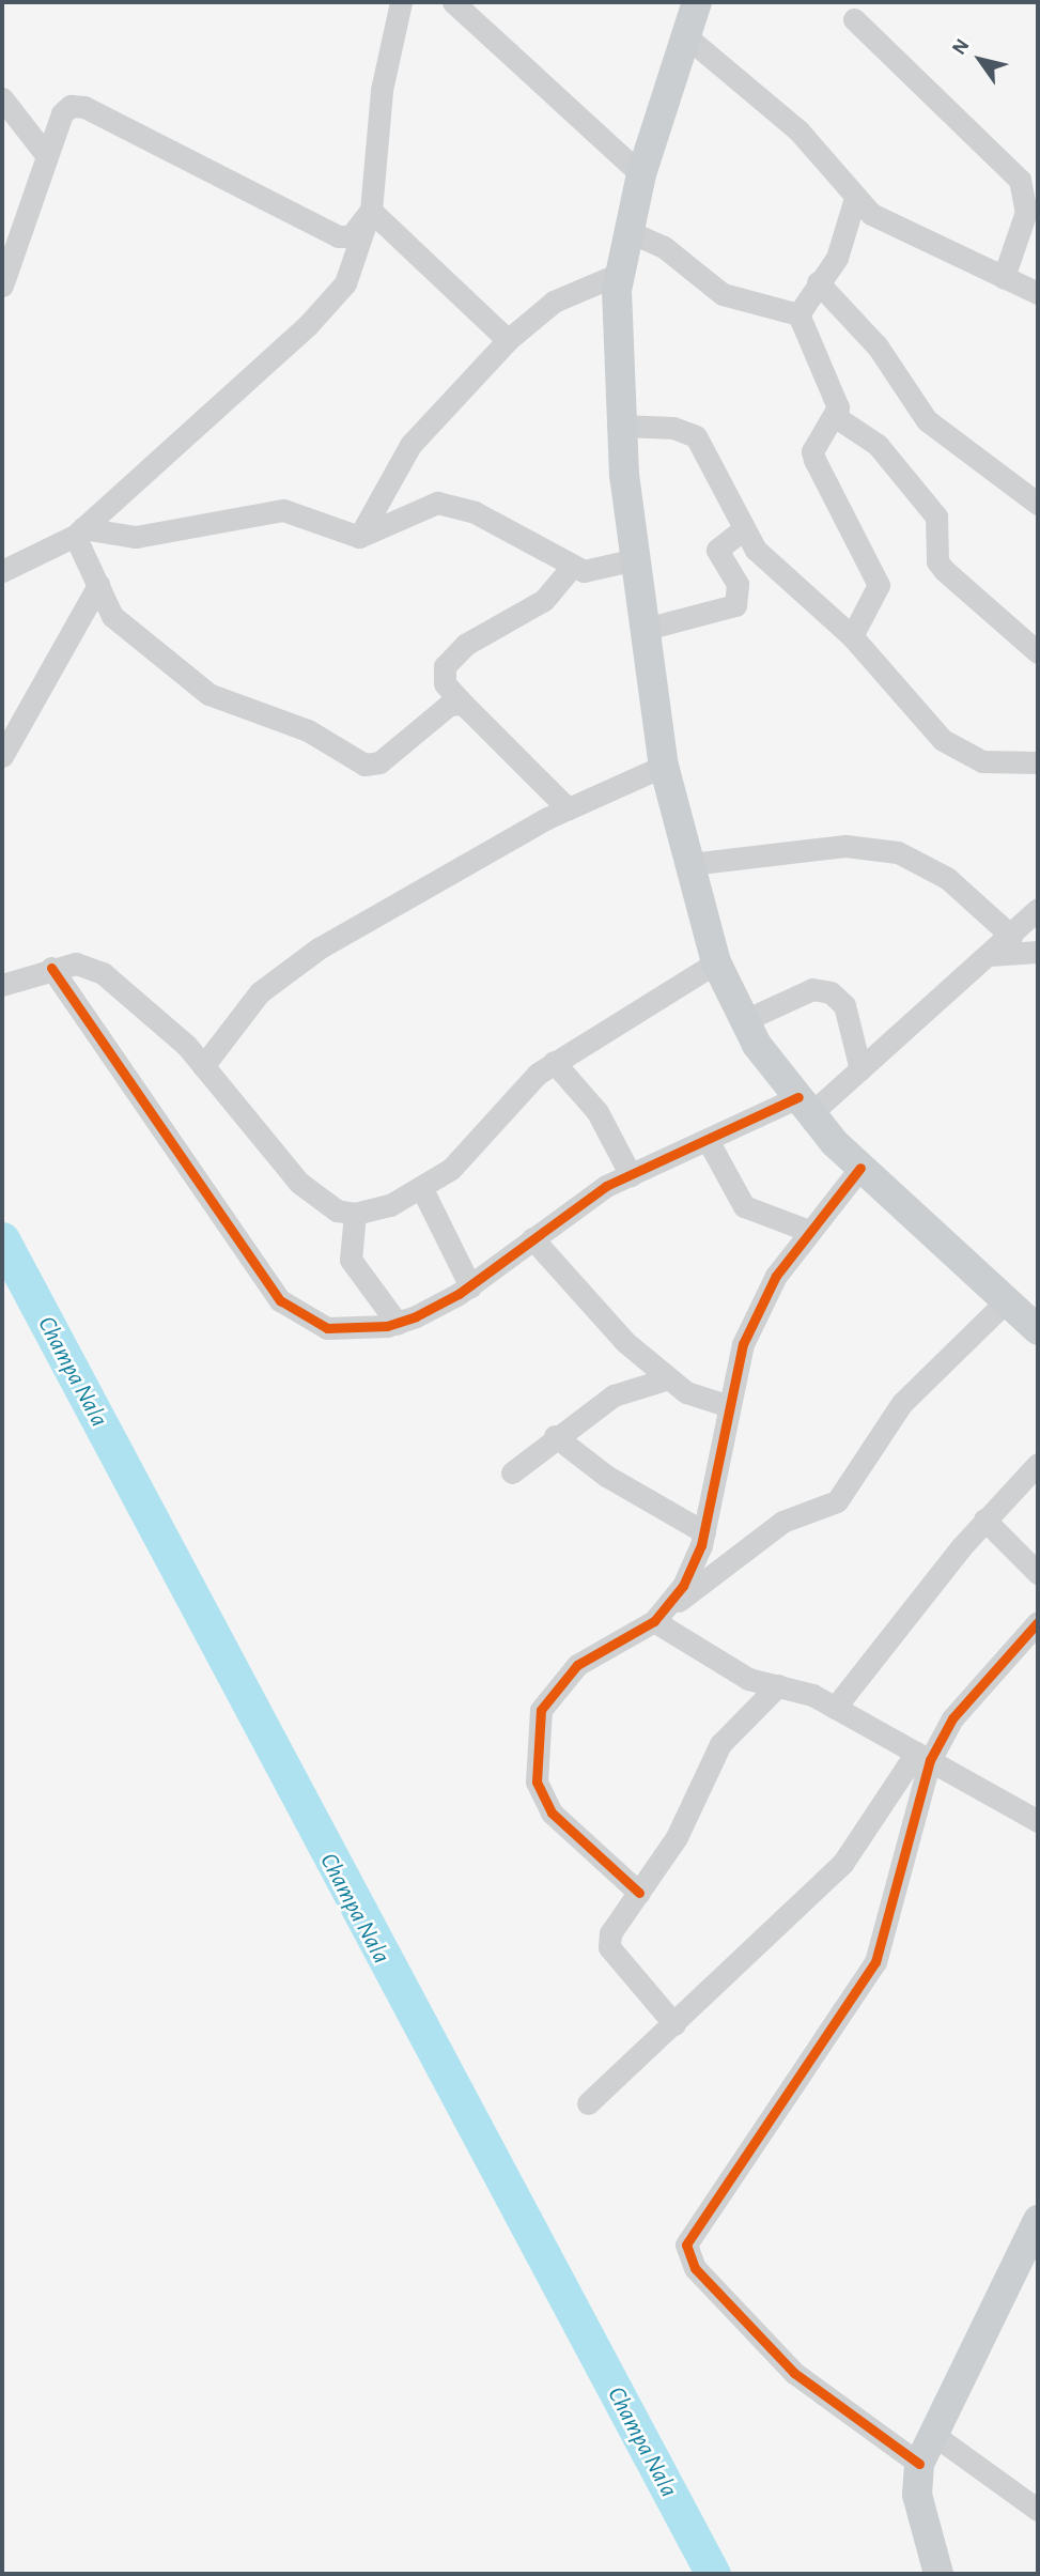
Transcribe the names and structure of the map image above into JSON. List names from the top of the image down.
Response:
{
  "water": ["Champa Nala"],
  "north": "top left"
}
